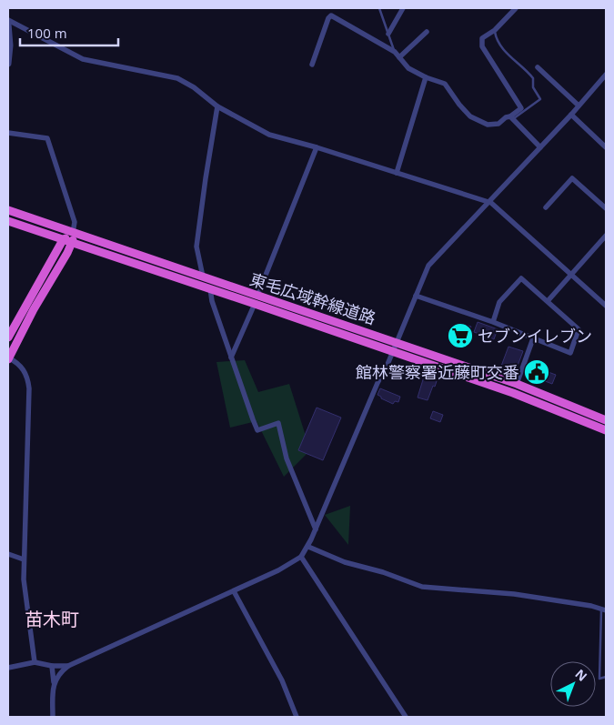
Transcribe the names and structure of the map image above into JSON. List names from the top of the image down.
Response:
{
  "streets": {
    "highway": ["東毛広域幹線道路"]
  },
  "districts": ["苗木町"],
  "places": {
    "supermarket": ["セブンイレブン"],
    "public building": ["館林警察署近藤町交番"]
  },
  "scale_bar": "100 m",
  "north": "top right"
}
